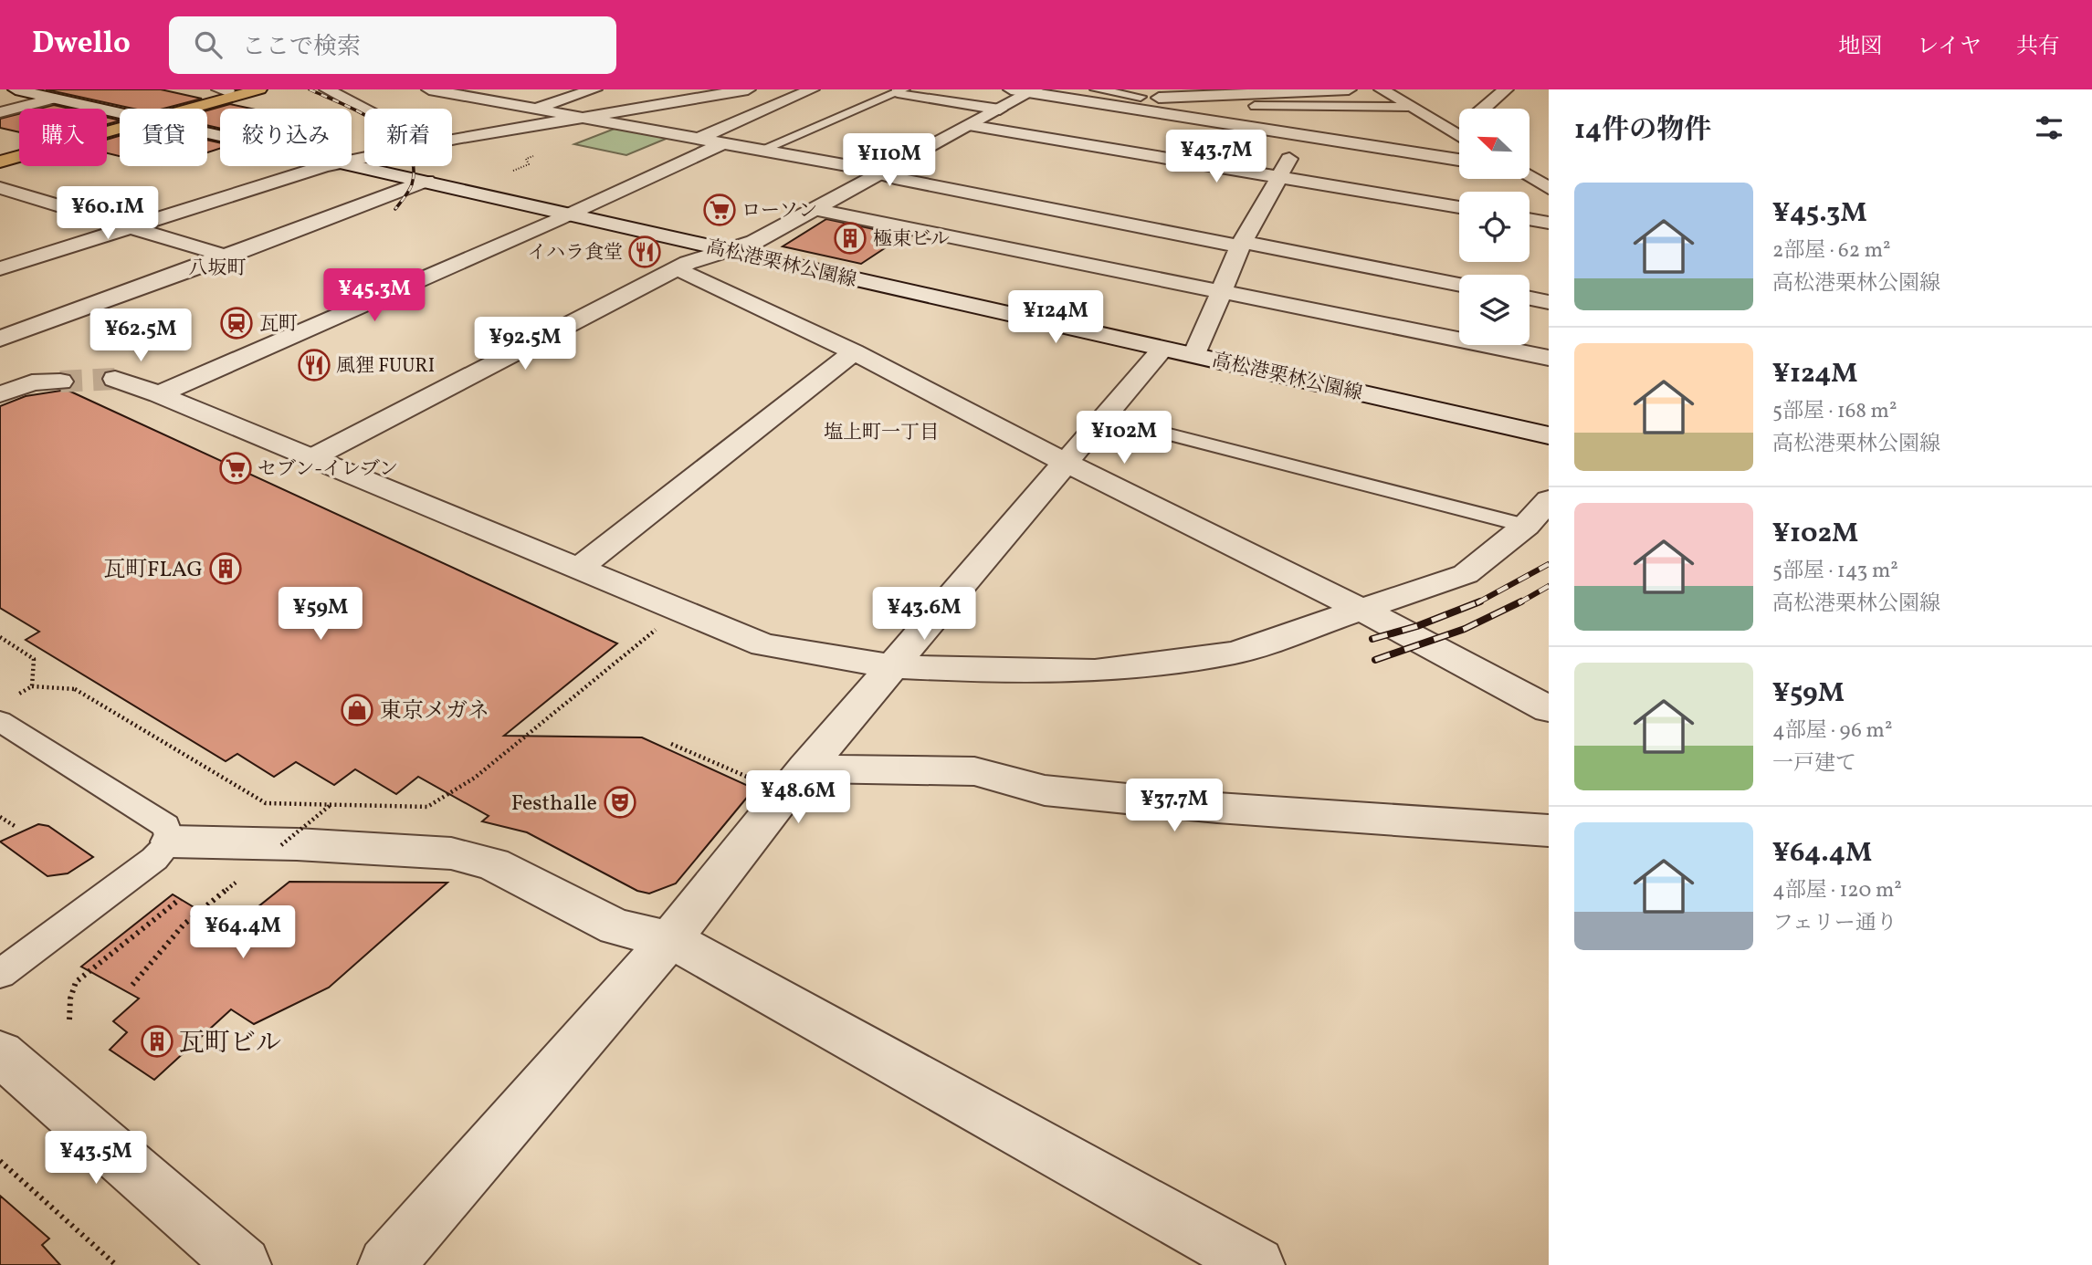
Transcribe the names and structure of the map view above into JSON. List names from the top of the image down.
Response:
{
  "streets": {
    "street": ["高松港栗林公園線"]
  },
  "districts": ["八坂町", "塩上町一丁目"],
  "places": {
    "supermarket": ["ローソン", "セブン-イレブン"],
    "building": ["極東ビル", "瓦町FLAG", "瓦町ビル"],
    "restaurant": ["イハラ食堂", "風狸 FUURI"],
    "station": ["瓦町"],
    "shop": ["東京メガネ"],
    "theatre": ["Festhalle"]
  },
  "north": "top left",
  "page": {
    "header": "Dwello",
    "search": "ここで検索",
    "nav": ["地図", "レイヤ", "共有"],
    "heading": "14件の物件",
    "chip": [
      "購入",
      "賃貸",
      "絞り込み",
      "新着"
    ],
    "price": [
      "¥43.7M",
      "¥110M",
      "¥60.1M",
      "¥45.3M",
      "¥124M",
      "¥62.5M",
      "¥92.5M",
      "¥102M",
      "¥59M",
      "¥43.6M",
      "¥48.6M",
      "¥37.7M",
      "¥64.4M",
      "¥43.5M"
    ],
    "list": [
      {
        "name": "¥45.3M",
        "note": "2部屋 · 62 m² · 高松港栗林公園線"
      },
      {
        "name": "¥124M",
        "note": "5部屋 · 168 m² · 高松港栗林公園線"
      },
      {
        "name": "¥102M",
        "note": "5部屋 · 143 m² · 高松港栗林公園線"
      },
      {
        "name": "¥59M",
        "note": "4部屋 · 96 m² · 一戸建て"
      },
      {
        "name": "¥64.4M",
        "note": "4部屋 · 120 m² · フェリー通り"
      }
    ]
  }
}
